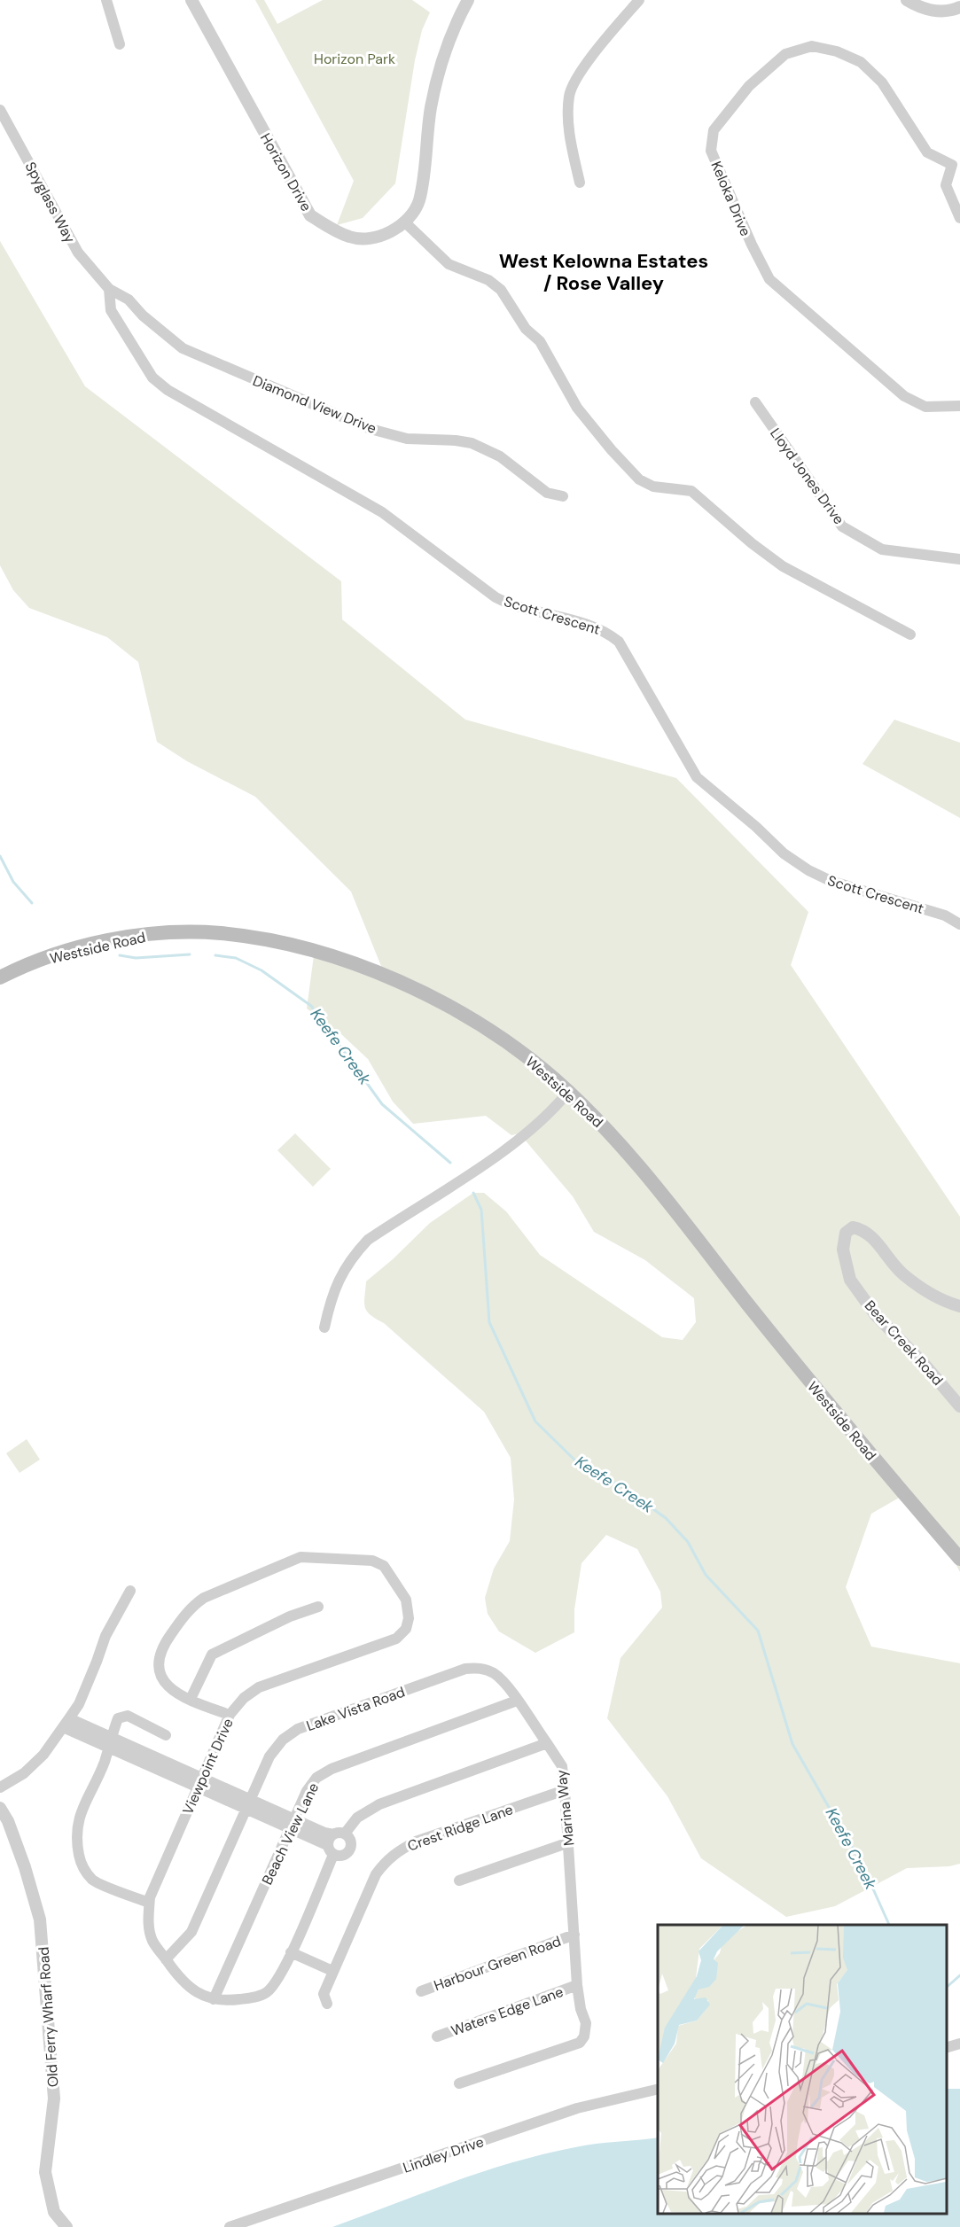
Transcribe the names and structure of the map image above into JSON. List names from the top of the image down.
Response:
{
  "streets": {
    "main road": ["Westside Road"],
    "street": [
      "Horizon Drive",
      "Keloka Drive",
      "Spyglass Way",
      "Diamond View Drive",
      "Lloyd Jones Drive",
      "Scott Crescent",
      "Bear Creek Road",
      "Lake Vista Road",
      "Viewpoint Drive",
      "Marina Way",
      "Crest Ridge Lane",
      "Beach View Lane",
      "Harbour Green Road",
      "Waters Edge Lane",
      "Old Ferry Wharf Road",
      "Lindley Drive"
    ]
  },
  "crossings": [
    ["Spyglass Way", "Diamond View Drive"],
    ["Spyglass Way", "Scott Crescent"],
    ["Diamond View Drive", "Scott Crescent"],
    ["Lake Vista Road", "Viewpoint Drive"],
    ["Lake Vista Road", "Marina Way"],
    ["Lake Vista Road", "Beach View Lane"],
    ["Marina Way", "Crest Ridge Lane"],
    ["Marina Way", "Harbour Green Road"],
    ["Marina Way", "Waters Edge Lane"]
  ],
  "districts": ["West Kelowna Estates / Rose Valley"],
  "water": ["Keefe Creek"],
  "parks": ["Horizon Park"]
}
